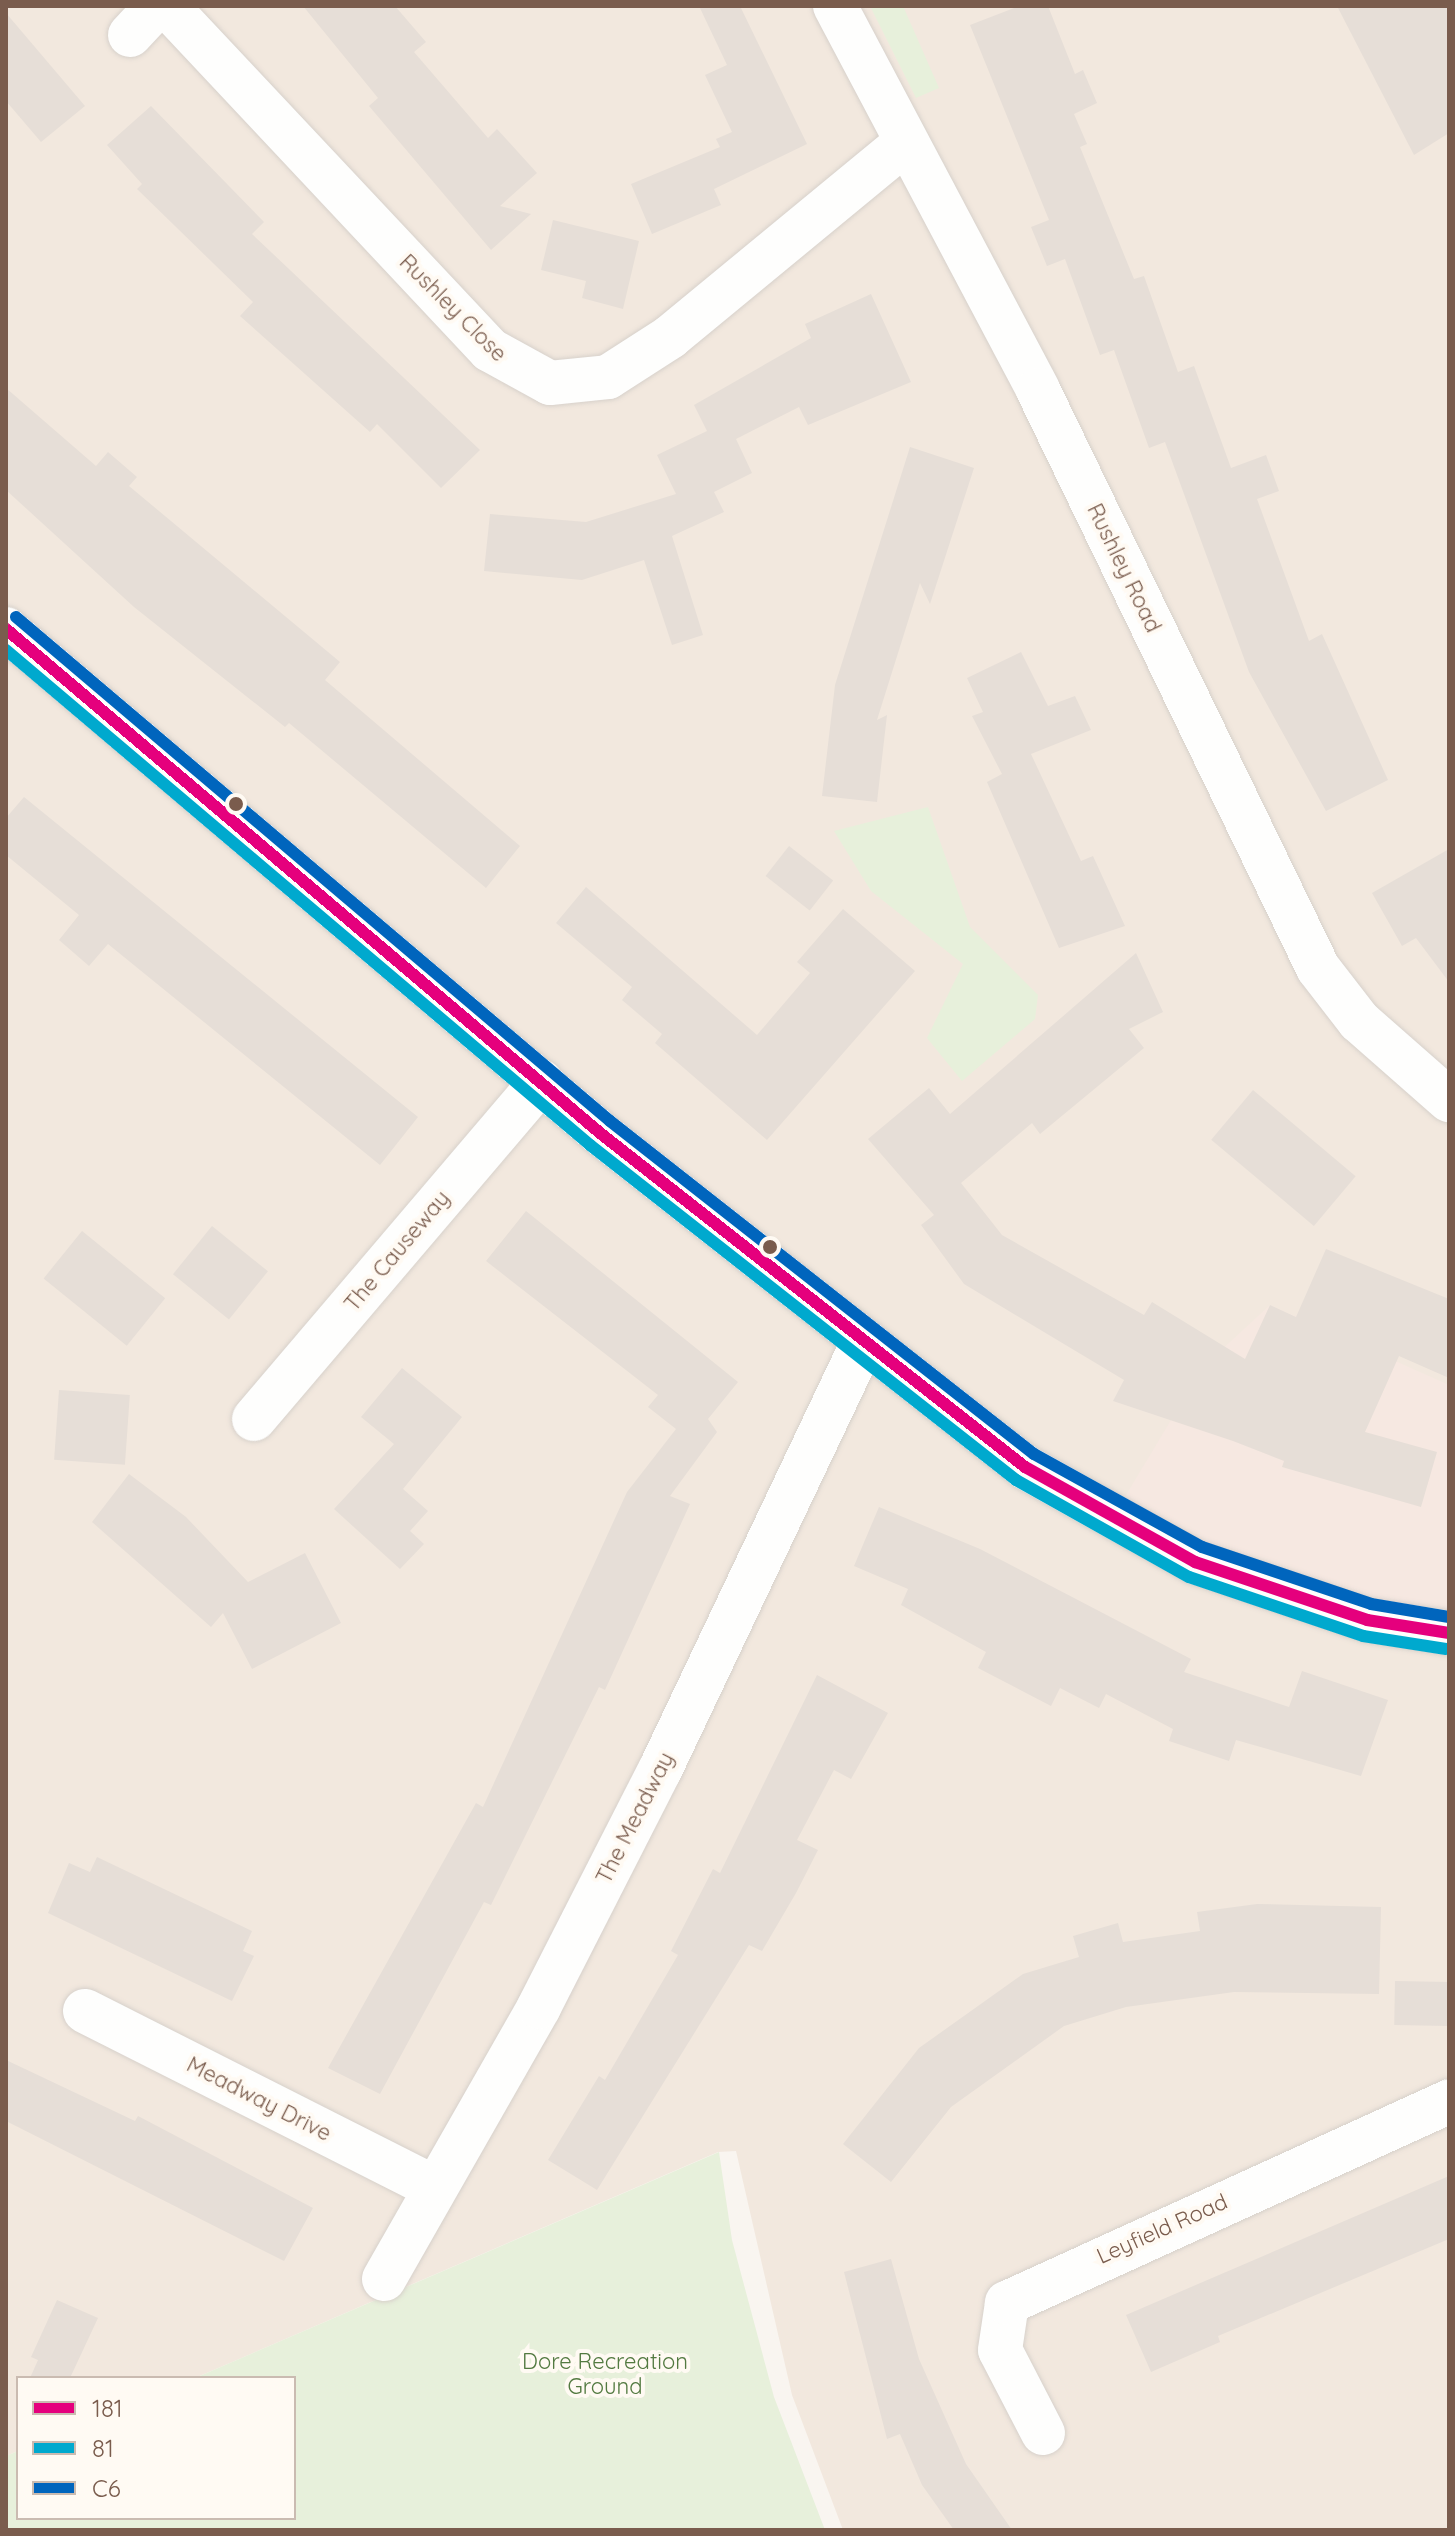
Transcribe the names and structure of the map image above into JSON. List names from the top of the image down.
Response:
{
  "streets": {
    "street": [
      "Rushley Close",
      "Rushley Road",
      "The Causeway",
      "The Meadway",
      "Meadway Drive",
      "Leyfield Road"
    ]
  },
  "crossings": [
    ["Rushley Close", "Rushley Road"],
    ["The Meadway", "Meadway Drive"]
  ],
  "parks": ["Dore Recreation Ground"],
  "lines": ["transit line C6", "transit line 181", "transit line 81"],
  "legend": ["181", "81", "C6"]
}
